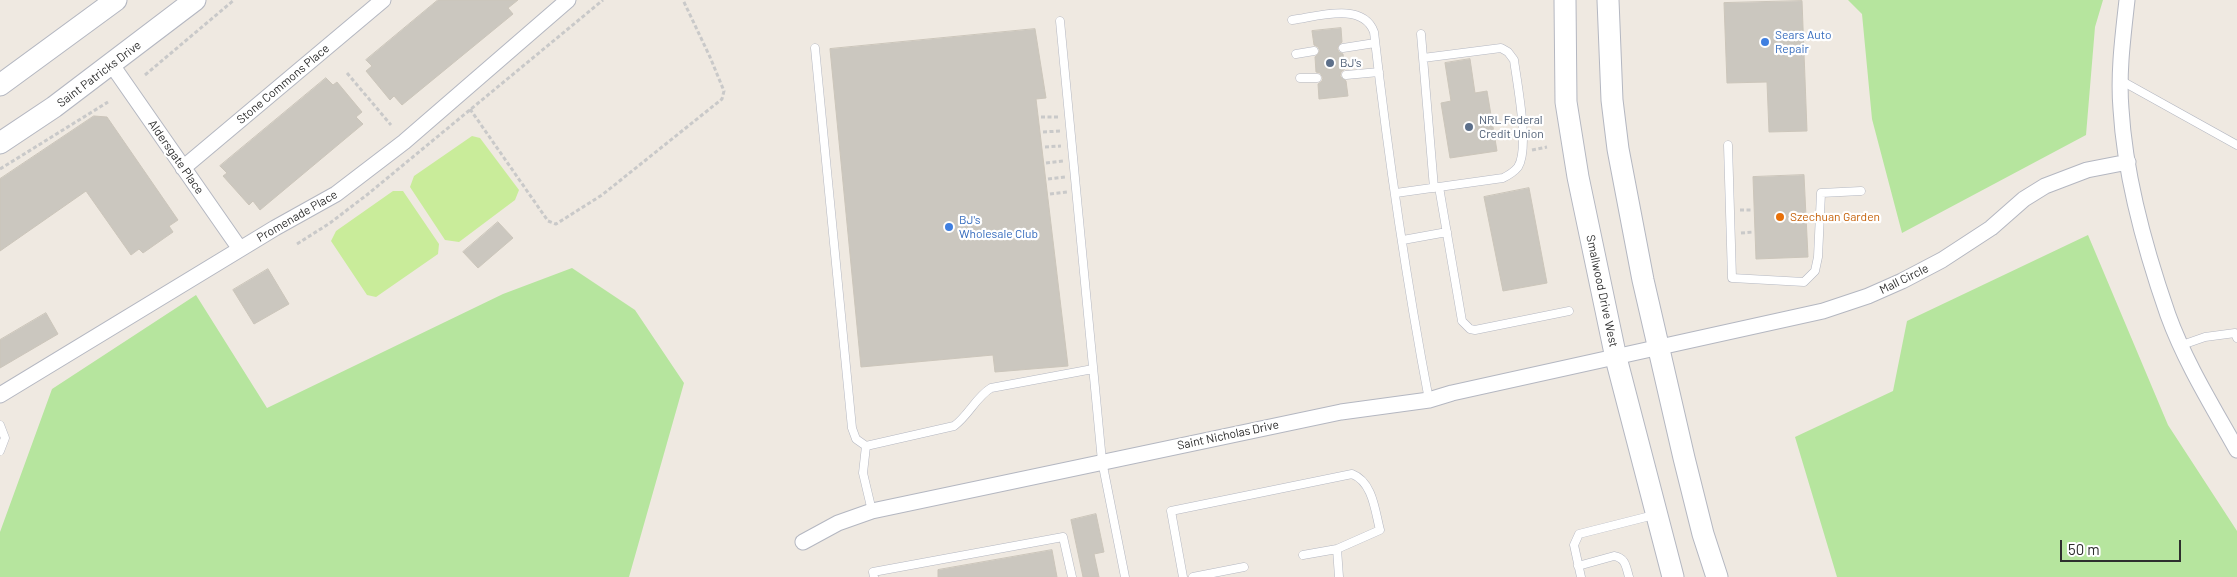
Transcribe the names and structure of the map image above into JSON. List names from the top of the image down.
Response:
{
  "streets": {
    "main road": ["Saint Patricks Drive", "Smallwood Drive West"],
    "street": [
      "Stone Commons Place",
      "Aldersgate Place",
      "Promenade Place",
      "Mall Circle",
      "Saint Nicholas Drive"
    ]
  },
  "crossings": [
    ["Saint Patricks Drive", "Aldersgate Place"],
    ["Stone Commons Place", "Aldersgate Place"],
    ["Aldersgate Place", "Promenade Place"],
    ["Mall Circle", "Saint Nicholas Drive"],
    ["Smallwood Drive West", "Saint Nicholas Drive"]
  ],
  "places": [
    "Sears Auto Repair",
    "BJ's",
    "NRL Federal Credit Union",
    "Szechuan Garden",
    "BJ's Wholesale Club"
  ],
  "scale_bar": "50 m"
}
